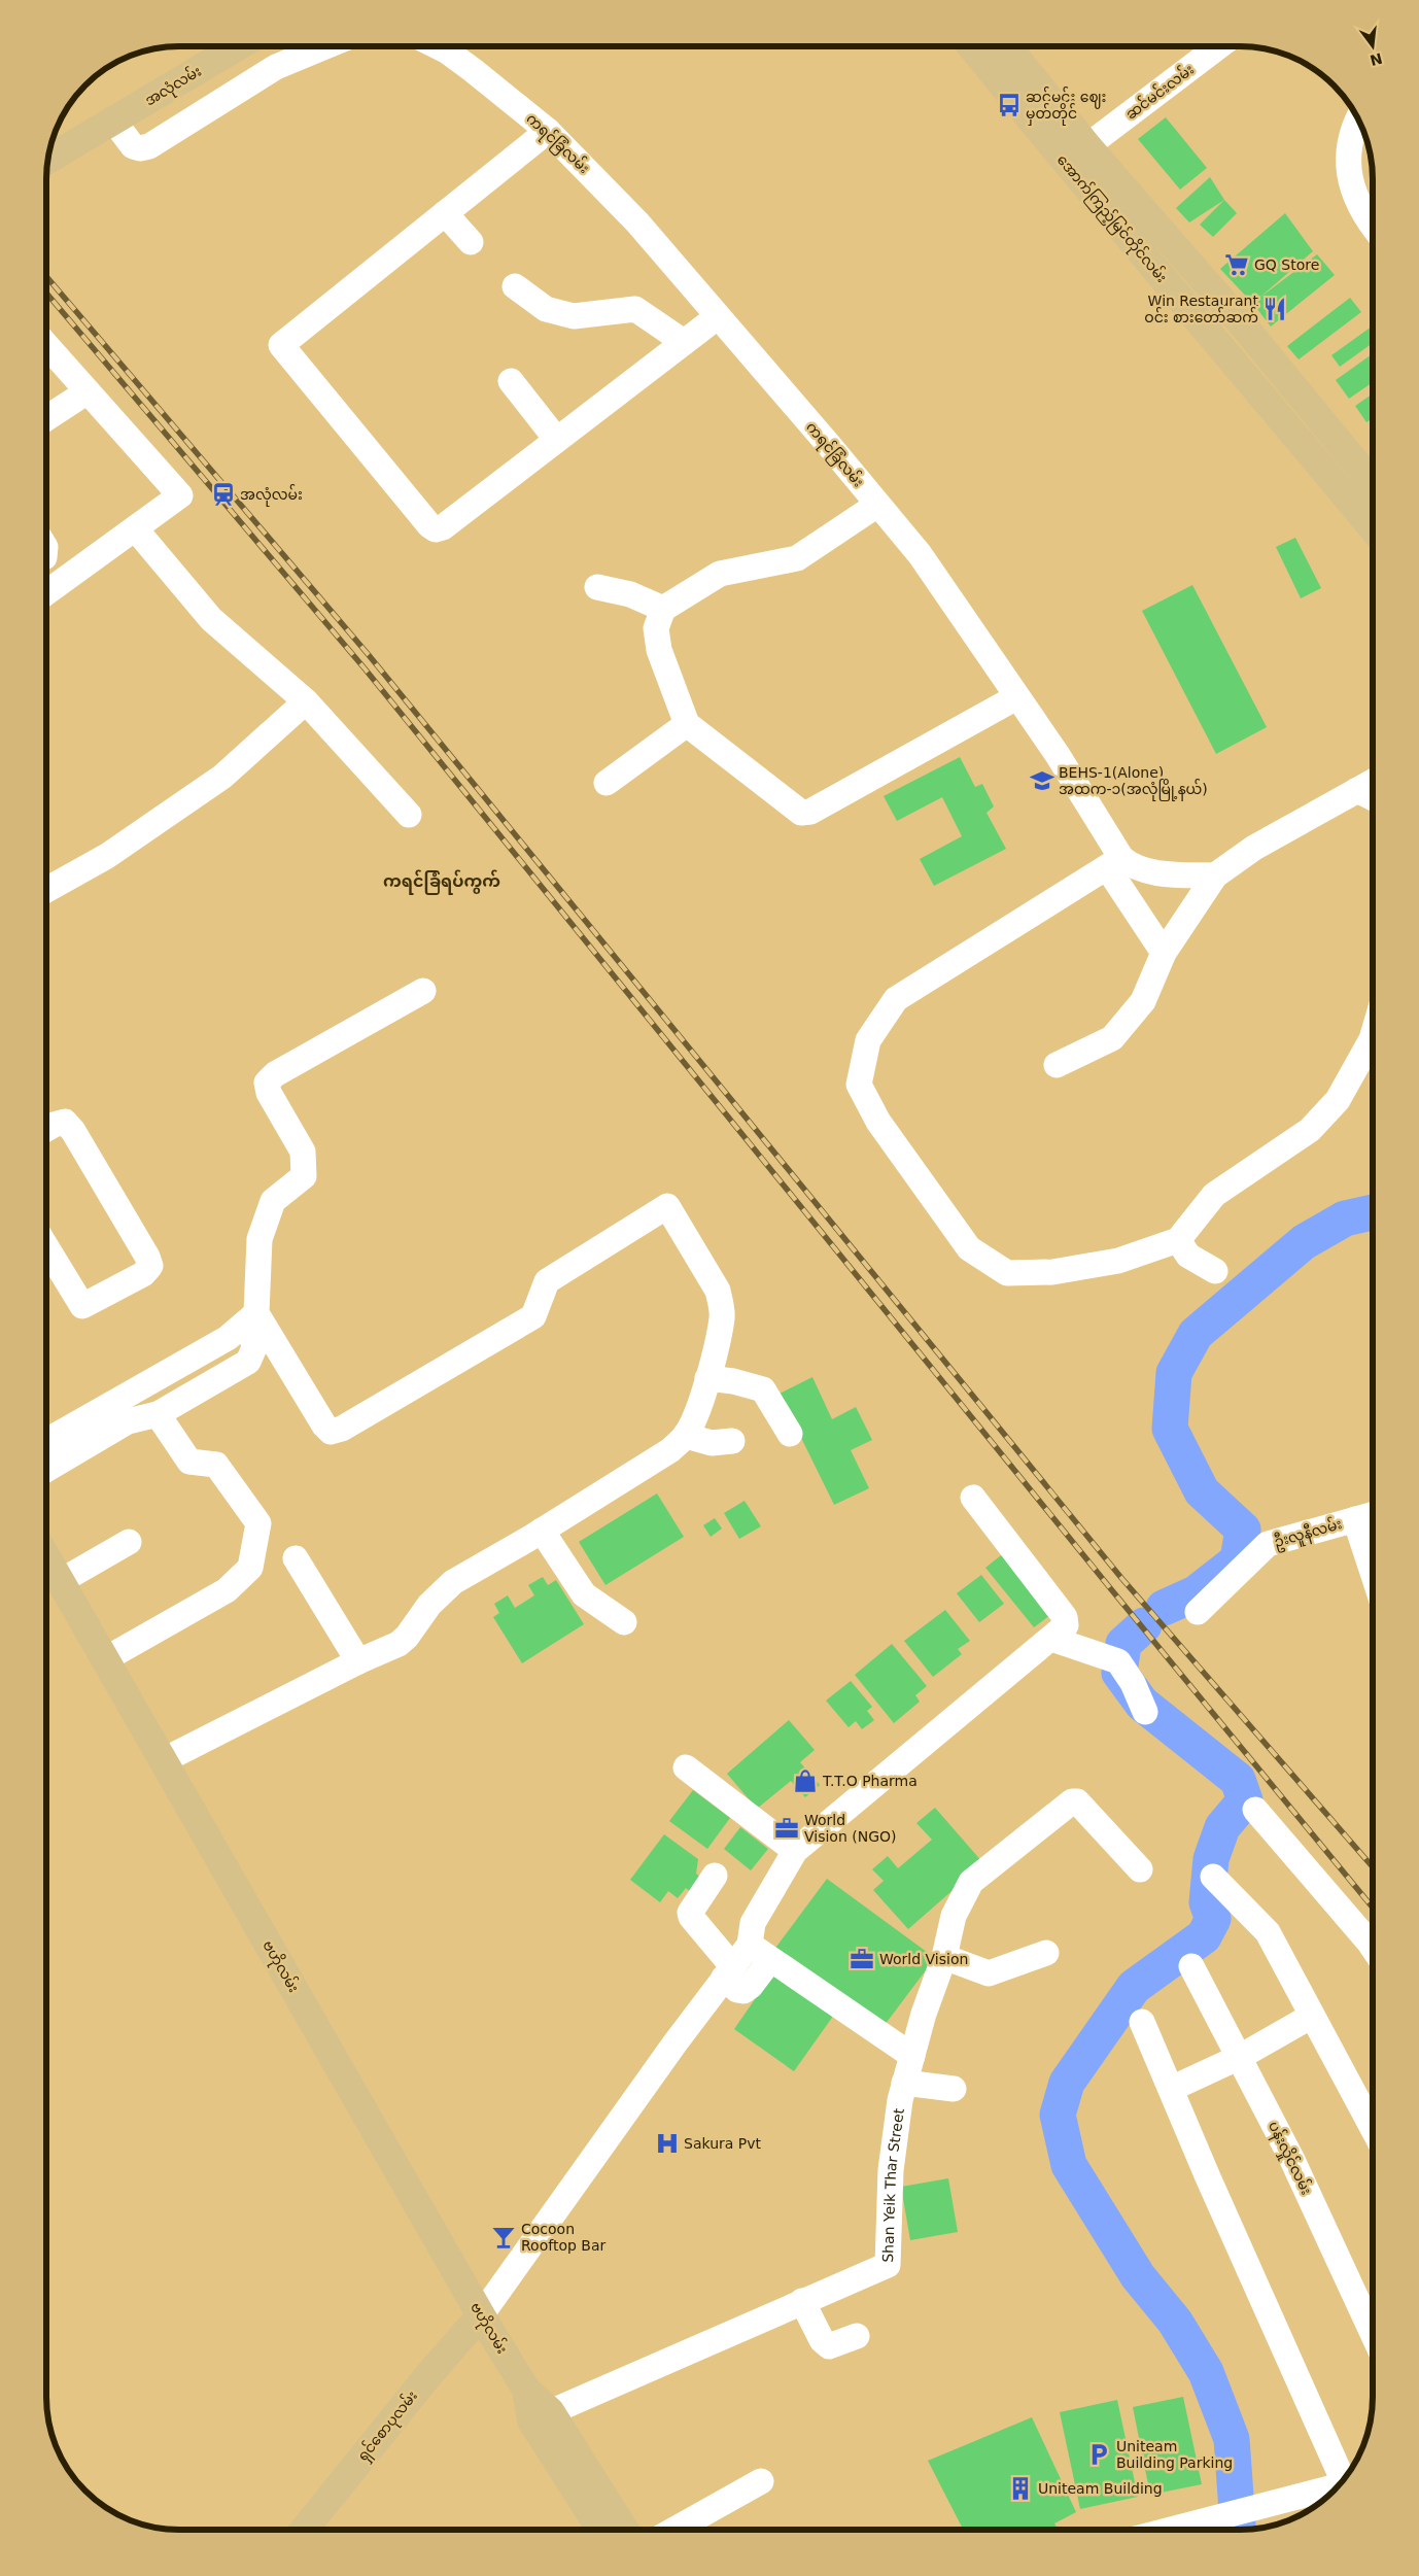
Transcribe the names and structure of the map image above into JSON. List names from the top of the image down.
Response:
{
  "streets": {
    "main road": [
      "အလုံလမ်း",
      "အောက်ကြည့်မြင်တိုင်လမ်း",
      "ဗဟိုလမ်း",
      "ရှင်စောပုလမ်း"
    ],
    "street": [
      "ဆင်မင်းလမ်း",
      "ကရင်ခြံလမ်း",
      "ဦးလူနီလမ်း",
      "ပန်းလှိုင်လမ်း",
      "Shan Yeik Thar Street"
    ]
  },
  "crossings": [
    ["ဆင်မင်းလမ်း", "အောက်ကြည့်မြင်တိုင်လမ်း"],
    ["ဗဟိုလမ်း", "Shan Yeik Thar Street"],
    ["ဗဟိုလမ်း", "ရှင်စောပုလမ်း"]
  ],
  "districts": ["ကရင်ခြံရပ်ကွက်"],
  "places": {
    "bus stop": ["ဆင်မင်း ဈေး မှတ်တိုင်"],
    "supermarket": ["GQ Store"],
    "restaurant": ["Win Restaurant ဝင်း စားတော်ဆက်"],
    "station": ["အလုံလမ်း"],
    "school or university": ["BEHS-1(Alone) အထက-၁(အလုံမြို့နယ်)"],
    "shop": ["T.T.O Pharma"],
    "office": ["World Vision (NGO)", "World Vision"],
    "hospital": ["Sakura Pvt"],
    "bar": ["Cocoon Rooftop Bar"],
    "parking": ["Uniteam Building Parking"],
    "building": ["Uniteam Building"]
  },
  "north": "bottom"
}
